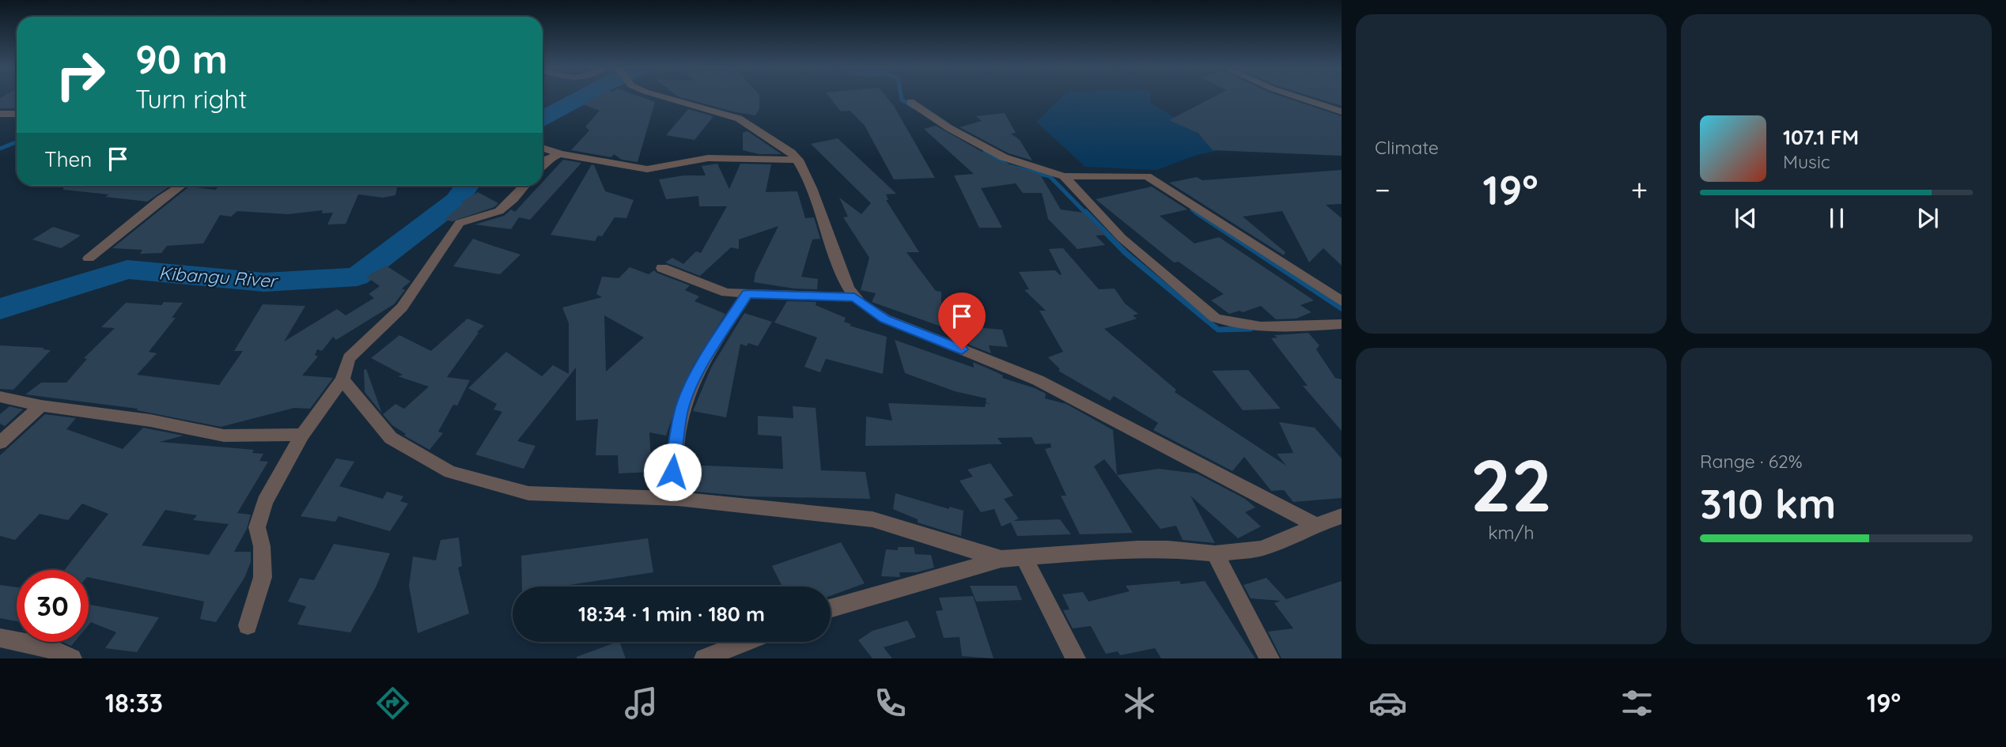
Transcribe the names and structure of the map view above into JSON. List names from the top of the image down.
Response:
{
  "water": ["Kibangu River"],
  "page": {
    "tile": [
      "Climate",
      ["22", "km/h"],
      ["Range · 62%", "310 km"]
    ],
    "turn": ["90 m", "Turn right"],
    "song": ["107.1 FM", "Music"],
    "then": "Then",
    "heat": ["−", "19°", "+"],
    "limit": "30",
    "trip": "18:34 · 1 min · 180 m",
    "tabs": ["18:33", "19°"]
  }
}
